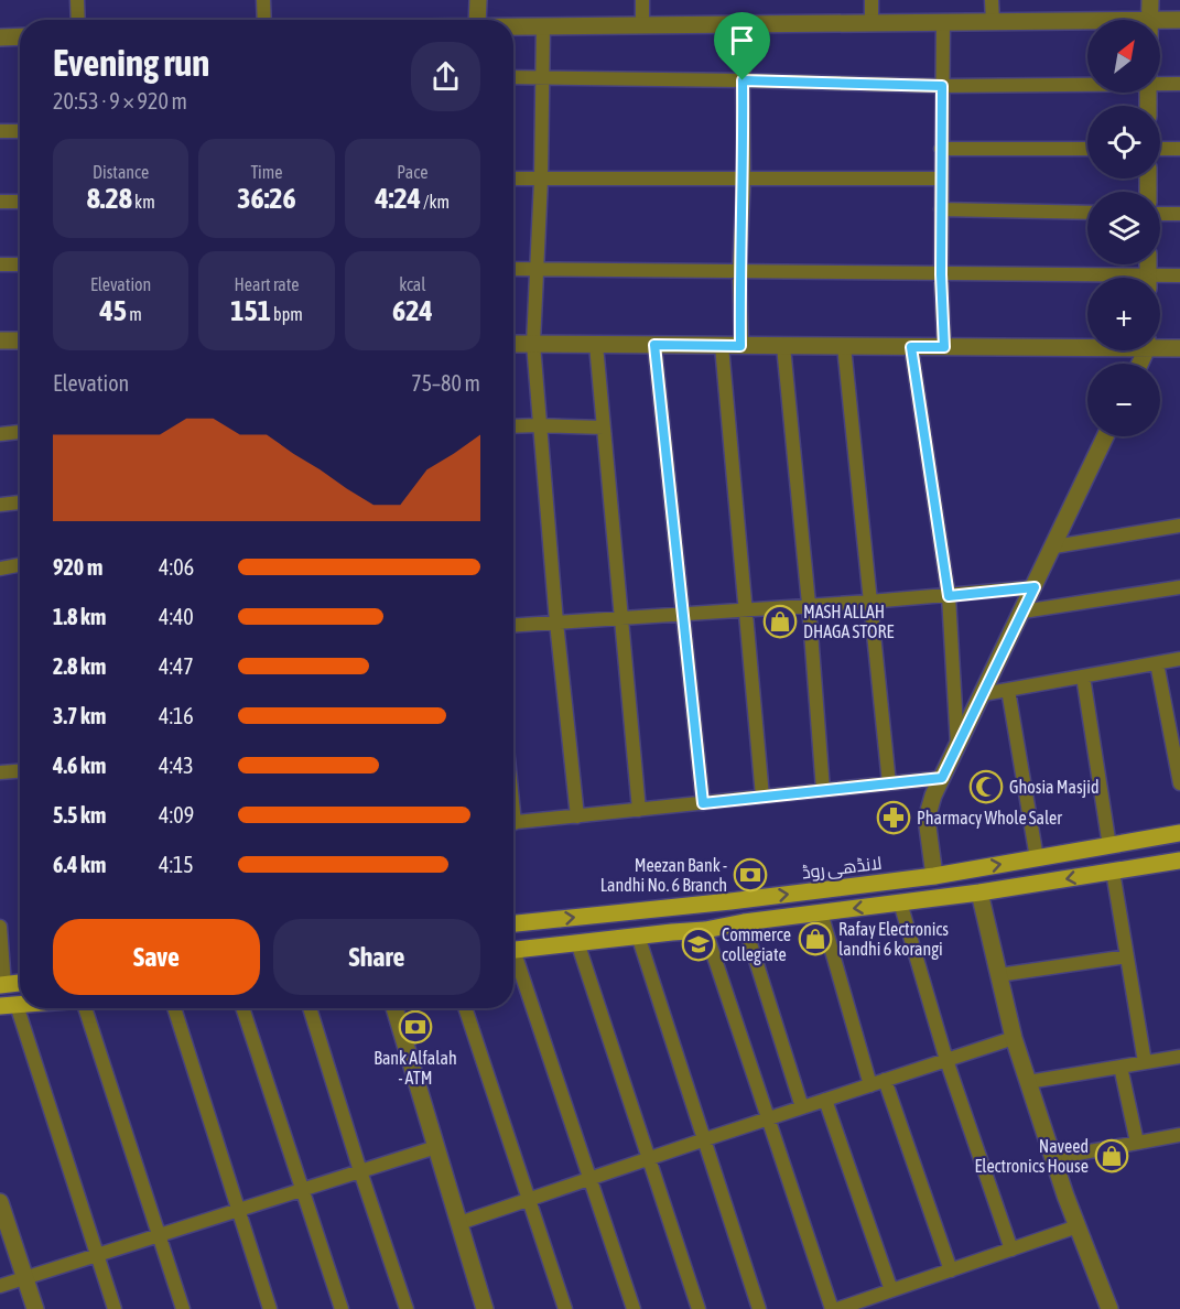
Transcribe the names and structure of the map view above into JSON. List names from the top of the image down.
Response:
{
  "streets": {
    "main road": ["لانڈھی روڈ"]
  },
  "places": {
    "shop": ["MASH ALLAH DHAGA STORE", "Rafay Electronics landhi 6 korangi", "Naveed Electronics House"],
    "mosque": ["Ghosia Masjid"],
    "pharmacy": ["Pharmacy Whole Saler"],
    "bank": ["Meezan Bank - Landhi No. 6 Branch", "Bank Alfalah - ATM"],
    "school or university": ["Commerce collegiate"]
  },
  "north": "top right",
  "page": {
    "map_buttons": ["+", "−"],
    "heading": ["Evening run", "20:53 · 9 × 920 m"],
    "stats": [
      ["Distance", "8.28 km"],
      ["Time", "36:26"],
      ["Pace", "4:24 /km"],
      ["Elevation", "45 m"],
      ["Heart rate", "151 bpm"],
      ["kcal", "624"]
    ],
    "chart": ["Elevation", "75–80 m"],
    "list": [
      {
        "name": "920 m",
        "note": "4:06"
      },
      {
        "name": "1.8 km",
        "note": "4:40"
      },
      {
        "name": "2.8 km",
        "note": "4:47"
      },
      {
        "name": "3.7 km",
        "note": "4:16"
      },
      {
        "name": "4.6 km",
        "note": "4:43"
      },
      {
        "name": "5.5 km",
        "note": "4:09"
      },
      {
        "name": "6.4 km",
        "note": "4:15"
      }
    ],
    "buttons": ["Save", "Share"]
  }
}
